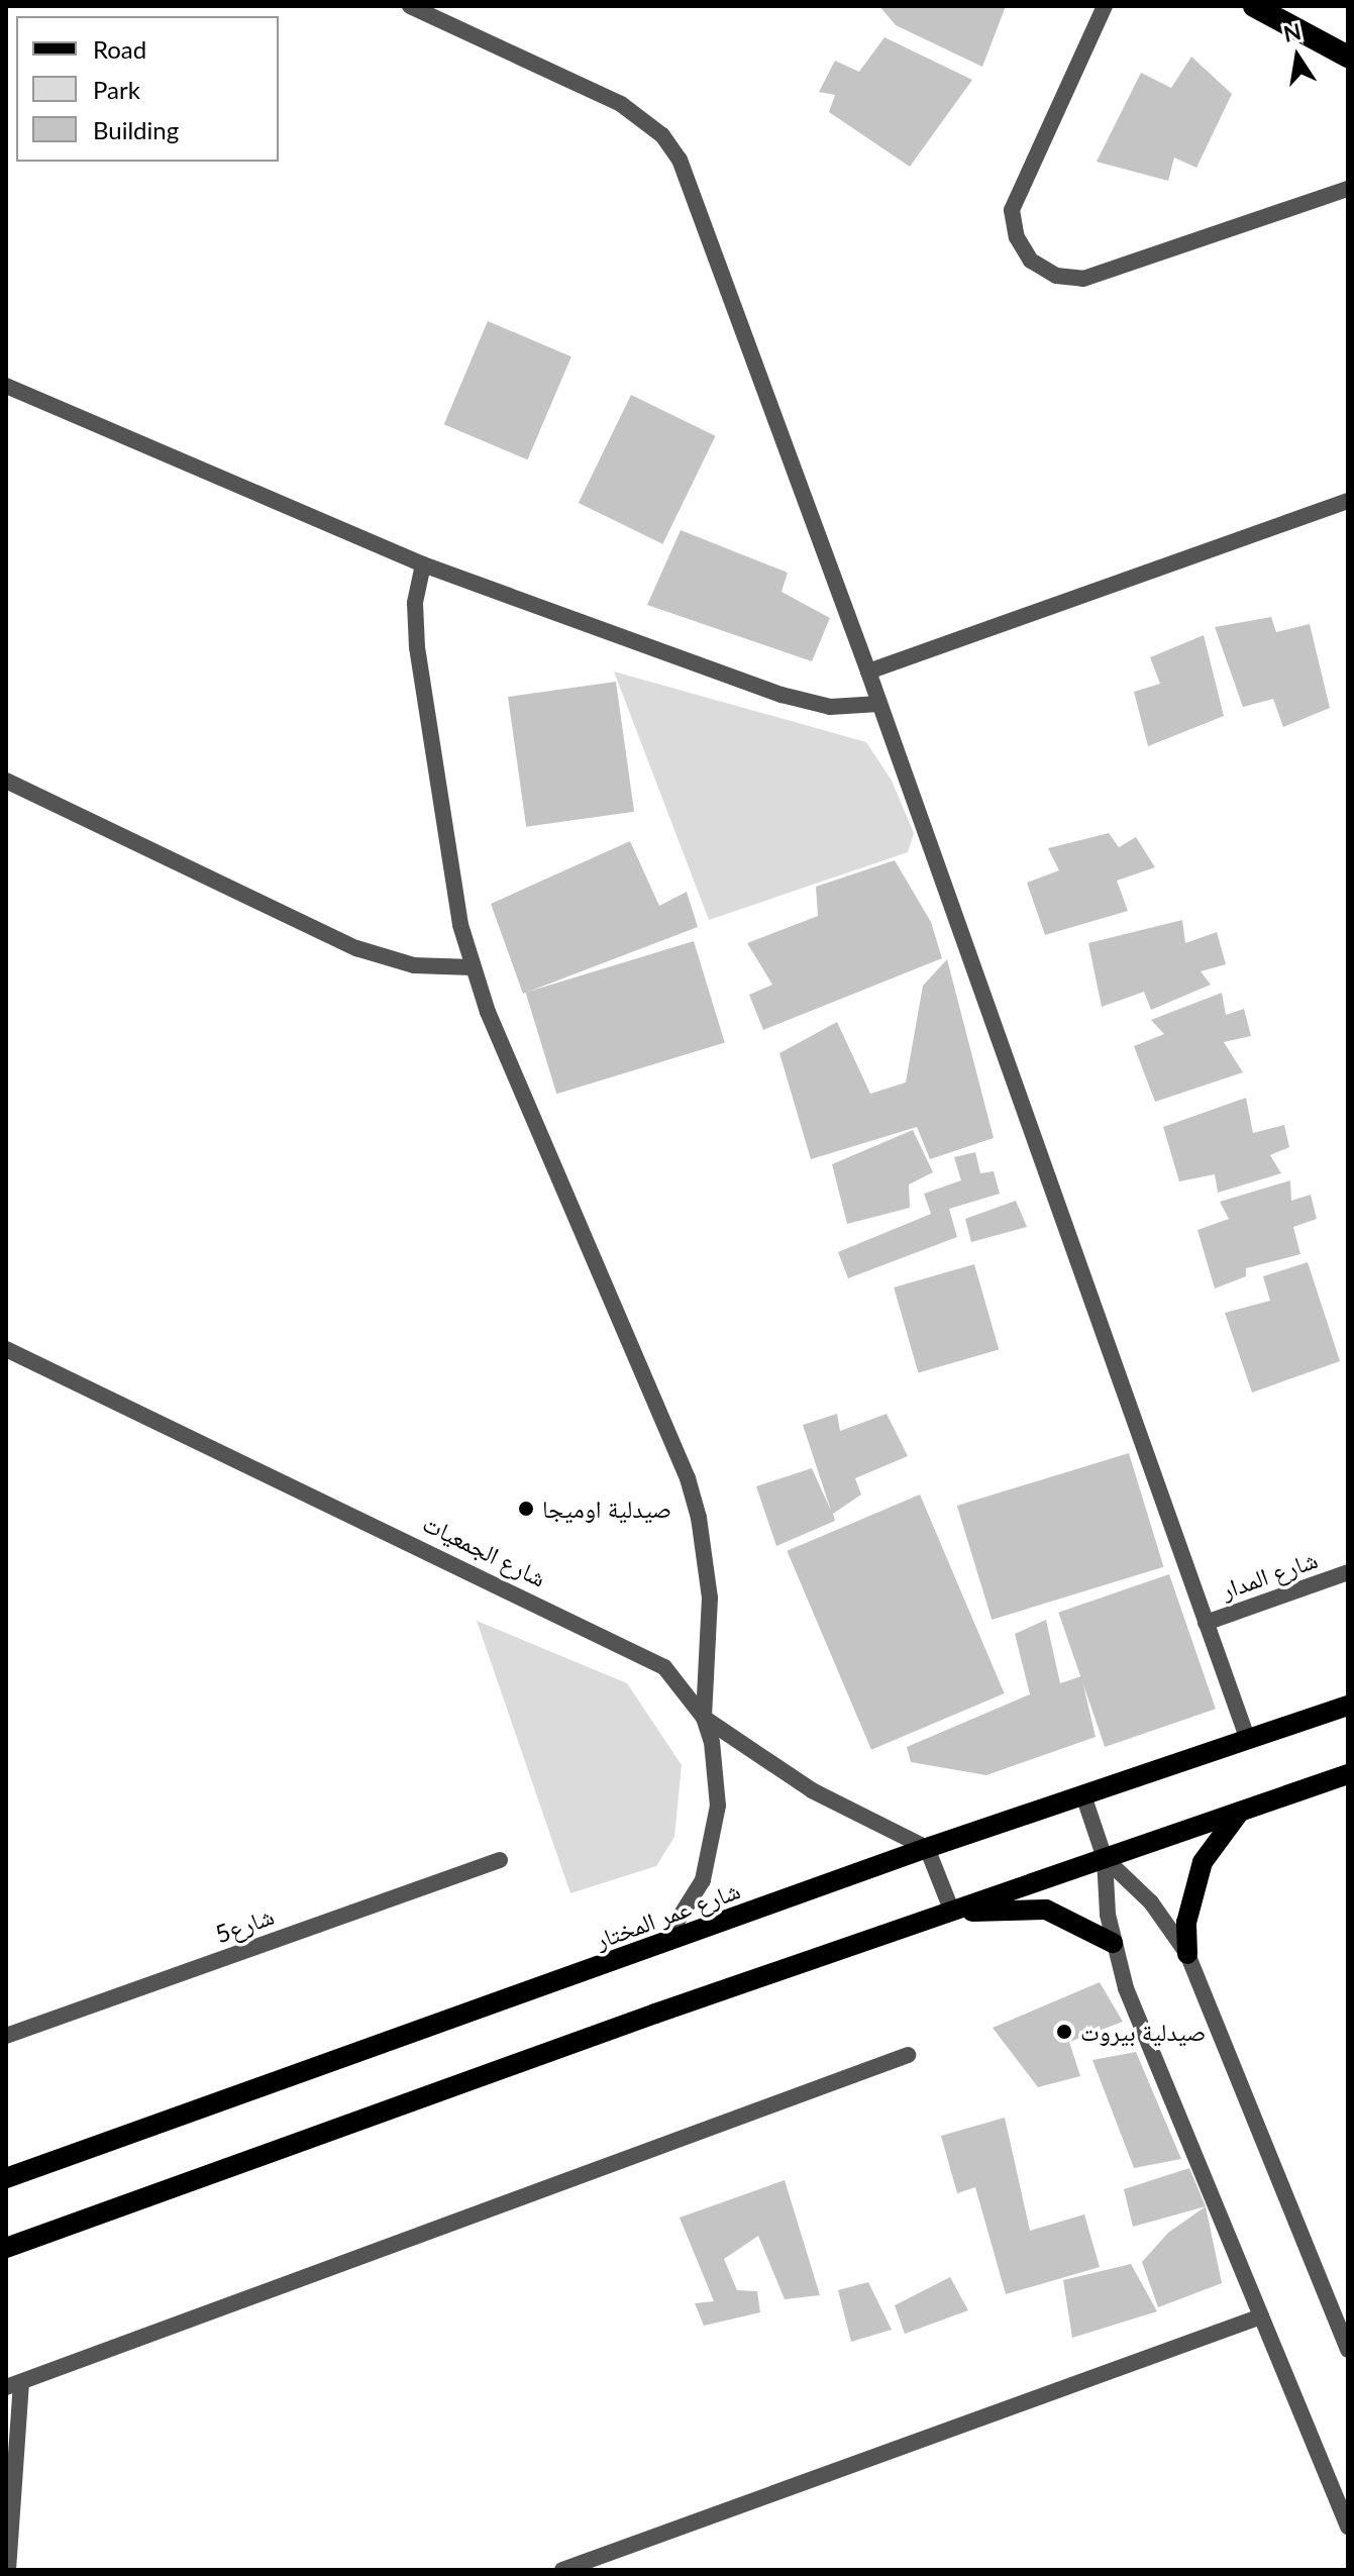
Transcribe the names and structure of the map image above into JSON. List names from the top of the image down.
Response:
{
  "streets": {
    "main road": ["شارع عمر المختار"],
    "street": ["شارع الجمعيات", "شارع المدار", "شارع5"]
  },
  "crossings": [
    ["شارع الجمعيات", "شارع عمر المختار"]
  ],
  "places": ["صيدلية اوميجا", "صيدلية بيروت"],
  "legend": ["Road", "Park", "Building"],
  "north": "top"
}
